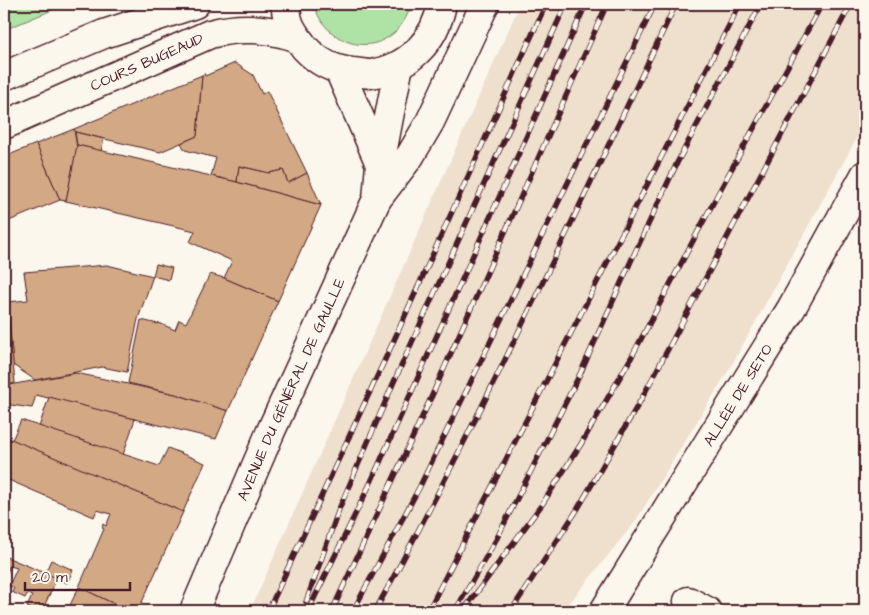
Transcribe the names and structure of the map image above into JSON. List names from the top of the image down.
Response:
{
  "streets": {
    "street": ["COURS BUGEAUD", "AVENUE DU GÉNÉRAL DE GAULLE", "ALLÉE DE SETO"]
  },
  "scale_bar": "20 m"
}
